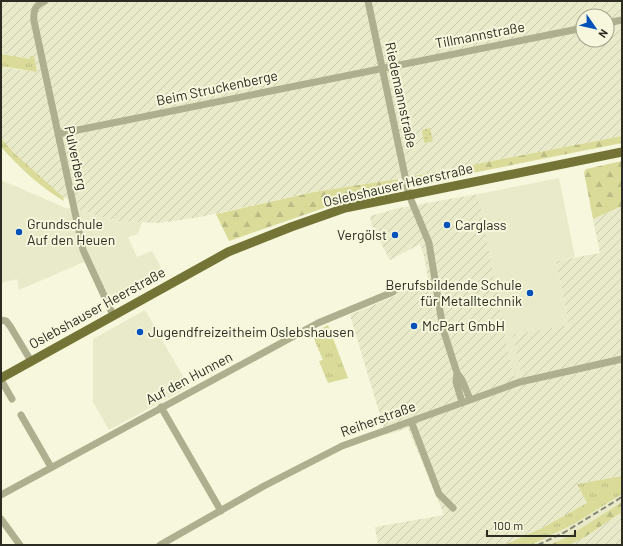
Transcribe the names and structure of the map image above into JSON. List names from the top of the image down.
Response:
{
  "streets": {
    "main road": ["Oslebshauser Heerstraße"],
    "street": [
      "Tillmannstraße",
      "Beim Struckenberge",
      "Riedemannstraße",
      "Pulverberg",
      "Auf den Hunnen",
      "Reiherstraße"
    ]
  },
  "crossings": [
    ["Tillmannstraße", "Beim Struckenberge"],
    ["Tillmannstraße", "Riedemannstraße"],
    ["Beim Struckenberge", "Riedemannstraße"],
    ["Beim Struckenberge", "Pulverberg"],
    ["Riedemannstraße", "Oslebshauser Heerstraße"],
    ["Pulverberg", "Oslebshauser Heerstraße"]
  ],
  "places": [
    "Carglass",
    "Grundschule Auf den Heuen",
    "Vergölst",
    "Berufsbildende Schule für Metalltechnik",
    "McPart GmbH",
    "Jugendfreizeitheim Oslebshausen"
  ],
  "scale_bar": "100 m",
  "north": "bottom right"
}
